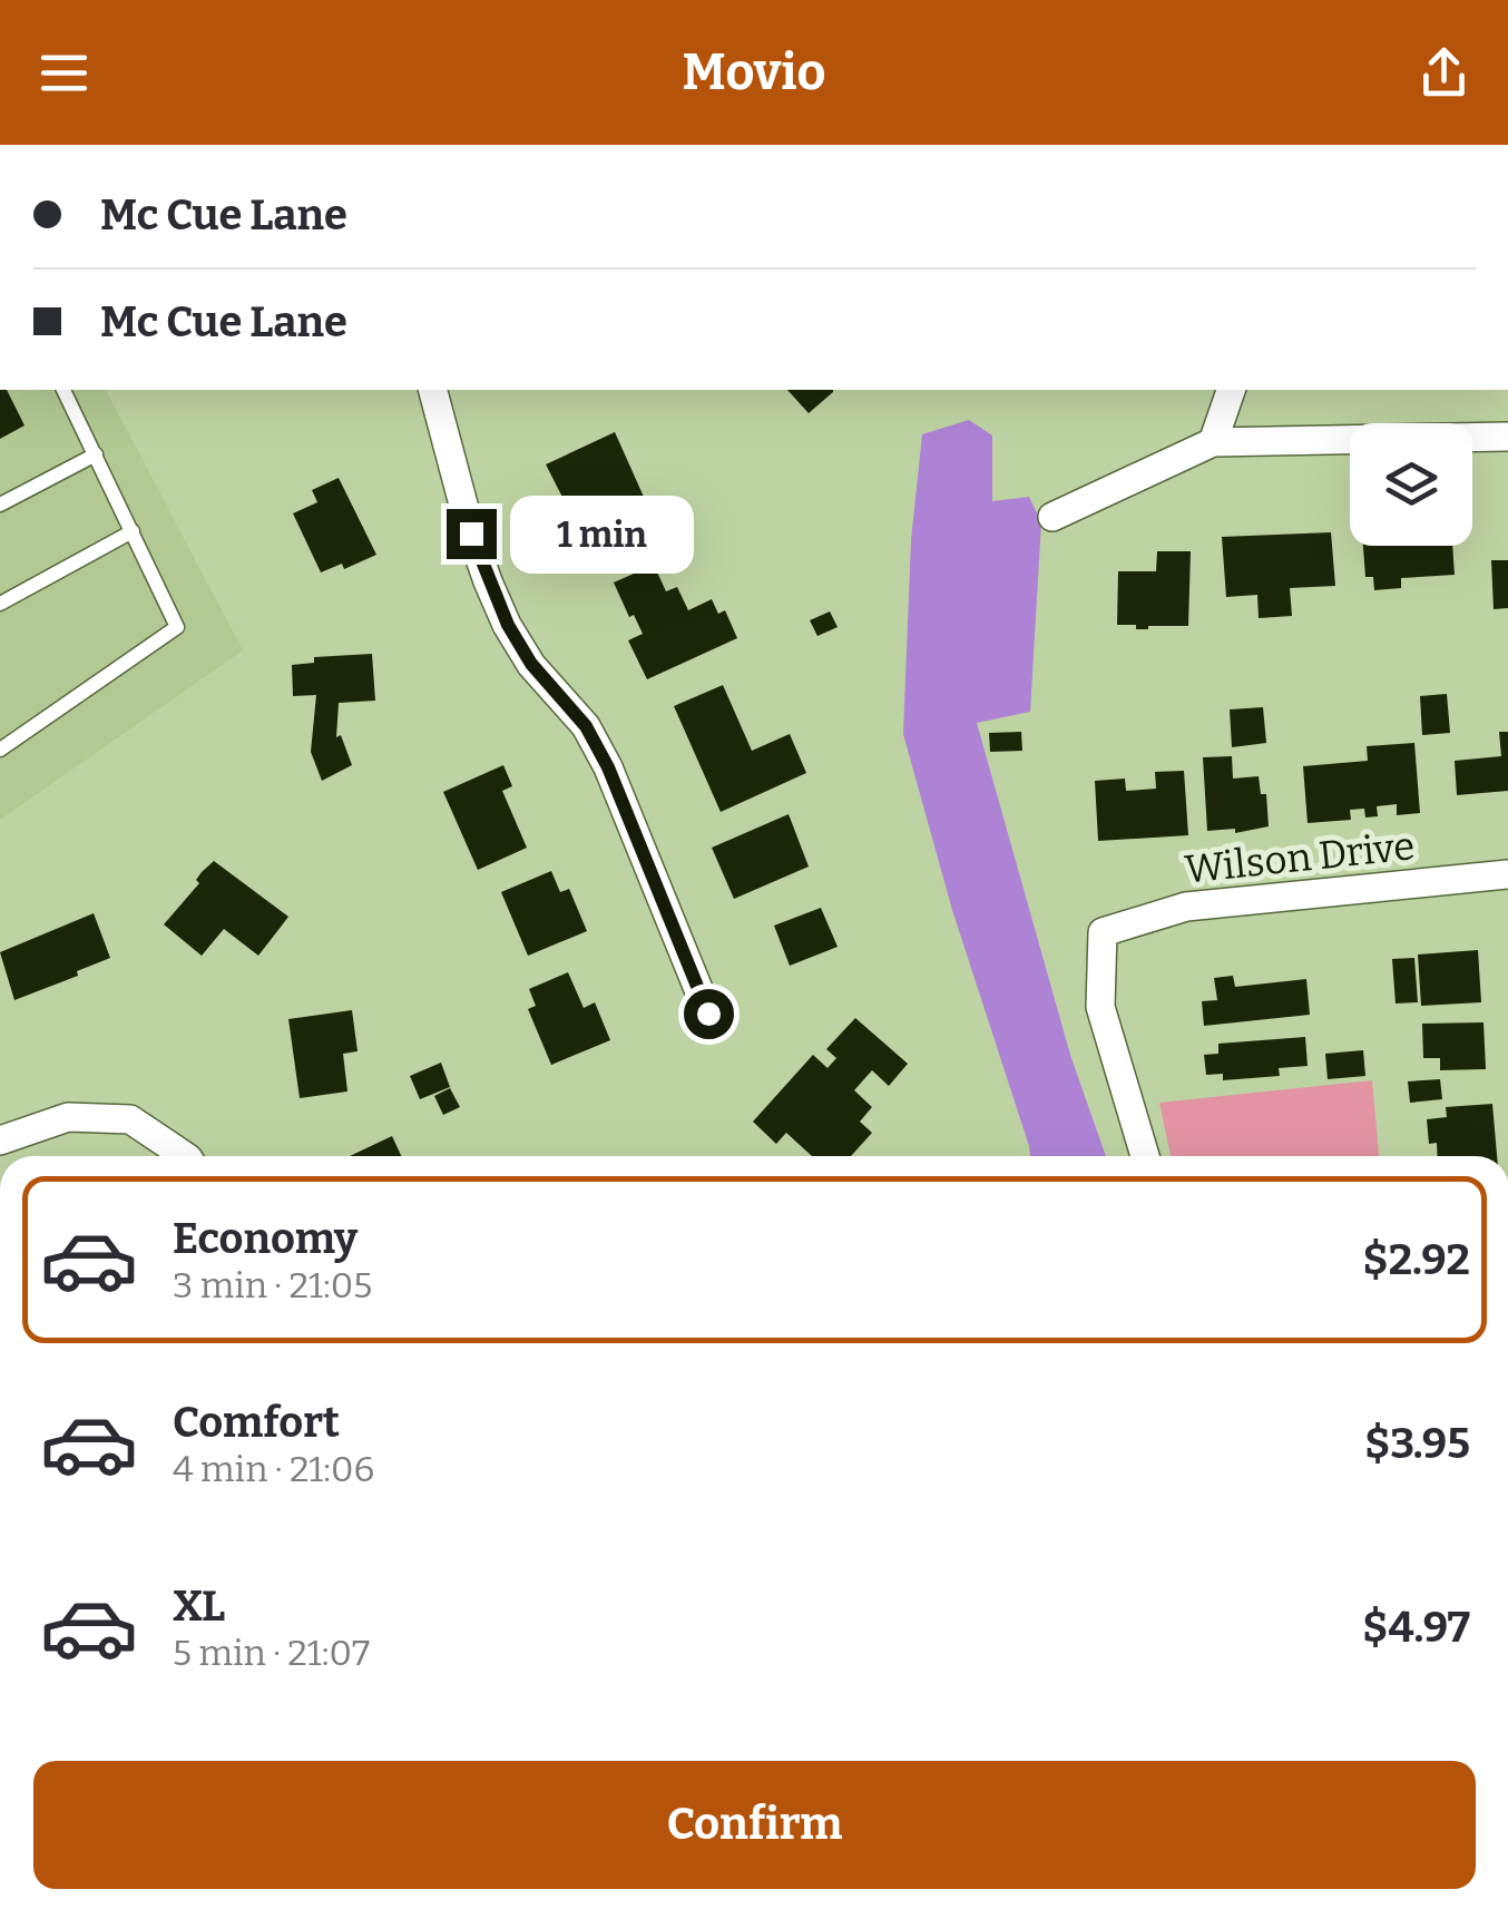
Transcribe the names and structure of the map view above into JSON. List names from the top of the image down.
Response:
{
  "streets": {
    "street": ["Wilson Drive"]
  },
  "page": {
    "header": "Movio",
    "banner": ["Mc Cue Lane", "Mc Cue Lane"],
    "bubble": "1 min",
    "list": [
      {
        "name": "Economy",
        "note": "3 min · 21:05",
        "value": "$2.92"
      },
      {
        "name": "Comfort",
        "note": "4 min · 21:06",
        "value": "$3.95"
      },
      {
        "name": "XL",
        "note": "5 min · 21:07",
        "value": "$4.97"
      }
    ],
    "buttons": "Confirm"
  }
}
